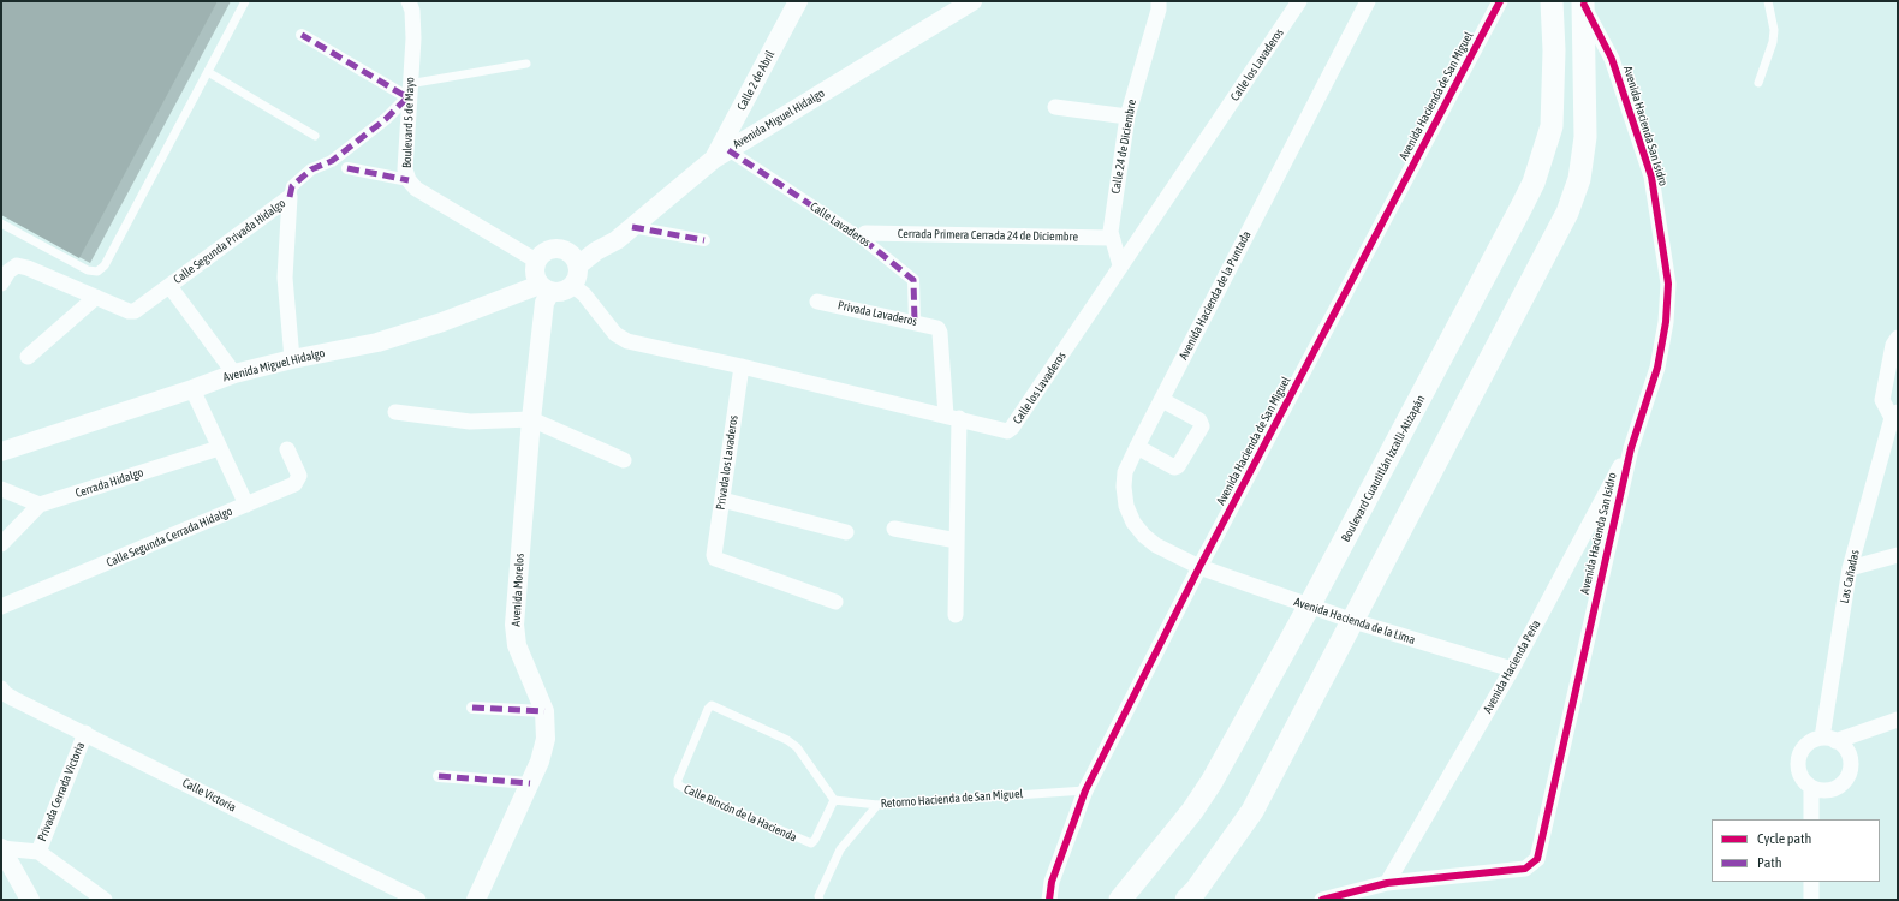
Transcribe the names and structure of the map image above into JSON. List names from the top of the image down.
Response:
{
  "streets": {
    "main road": ["Boulevard Cuautitlán Izcalli-Atizapán"],
    "street": [
      "Calle los Lavaderos",
      "Calle 2 de Abril",
      "Avenida Hacienda de San Miguel",
      "Avenida Miguel Hidalgo",
      "Boulevard 5 de Mayo",
      "Avenida Hacienda San Isidro",
      "Calle 24 de Diciembre",
      "Calle Lavaderos",
      "Cerrada Primera Cerrada 24 de Diciembre",
      "Calle Segunda Privada Hidalgo",
      "Avenida Hacienda de la Puntada",
      "Privada Lavaderos",
      "Privada los Lavaderos",
      "Cerrada Hidalgo",
      "Calle Segunda Cerrada Hidalgo",
      "Las Cañadas",
      "Avenida Morelos",
      "Avenida Hacienda de la Lima",
      "Avenida Hacienda Peña",
      "Privada Cerrada Victoria",
      "Calle Victoria"
    ],
    "lane": ["Retorno Hacienda de San Miguel", "Calle Rincón de la Hacienda"]
  },
  "crossings": [
    ["Calle los Lavaderos", "Avenida Miguel Hidalgo"],
    ["Calle los Lavaderos", "Boulevard 5 de Mayo"],
    ["Calle los Lavaderos", "Calle 24 de Diciembre"],
    ["Calle los Lavaderos", "Privada Lavaderos"],
    ["Calle los Lavaderos", "Privada los Lavaderos"],
    ["Calle los Lavaderos", "Avenida Morelos"],
    ["Calle 2 de Abril", "Avenida Miguel Hidalgo"],
    ["Calle 2 de Abril", "Calle Lavaderos"],
    ["Avenida Hacienda de San Miguel", "Avenida Hacienda de la Puntada"],
    ["Avenida Hacienda de San Miguel", "Avenida Hacienda de la Lima"],
    ["Avenida Hacienda de San Miguel", "Retorno Hacienda de San Miguel"],
    ["Avenida Miguel Hidalgo", "Boulevard 5 de Mayo"],
    ["Avenida Miguel Hidalgo", "Calle Lavaderos"],
    ["Avenida Miguel Hidalgo", "Calle Segunda Privada Hidalgo"],
    ["Avenida Miguel Hidalgo", "Calle Segunda Cerrada Hidalgo"],
    ["Avenida Miguel Hidalgo", "Avenida Morelos"],
    ["Boulevard 5 de Mayo", "Avenida Morelos"],
    ["Avenida Hacienda San Isidro", "Avenida Hacienda Peña"],
    ["Calle 24 de Diciembre", "Cerrada Primera Cerrada 24 de Diciembre"],
    ["Calle Lavaderos", "Privada Lavaderos"],
    ["Avenida Hacienda de la Puntada", "Avenida Hacienda de la Lima"],
    ["Boulevard Cuautitlán Izcalli-Atizapán", "Avenida Hacienda de la Lima"],
    ["Cerrada Hidalgo", "Calle Segunda Cerrada Hidalgo"],
    ["Avenida Hacienda de la Lima", "Avenida Hacienda Peña"],
    ["Privada Cerrada Victoria", "Calle Victoria"],
    ["Retorno Hacienda de San Miguel", "Calle Rincón de la Hacienda"]
  ],
  "legend": ["Cycle path", "Path"]
}
